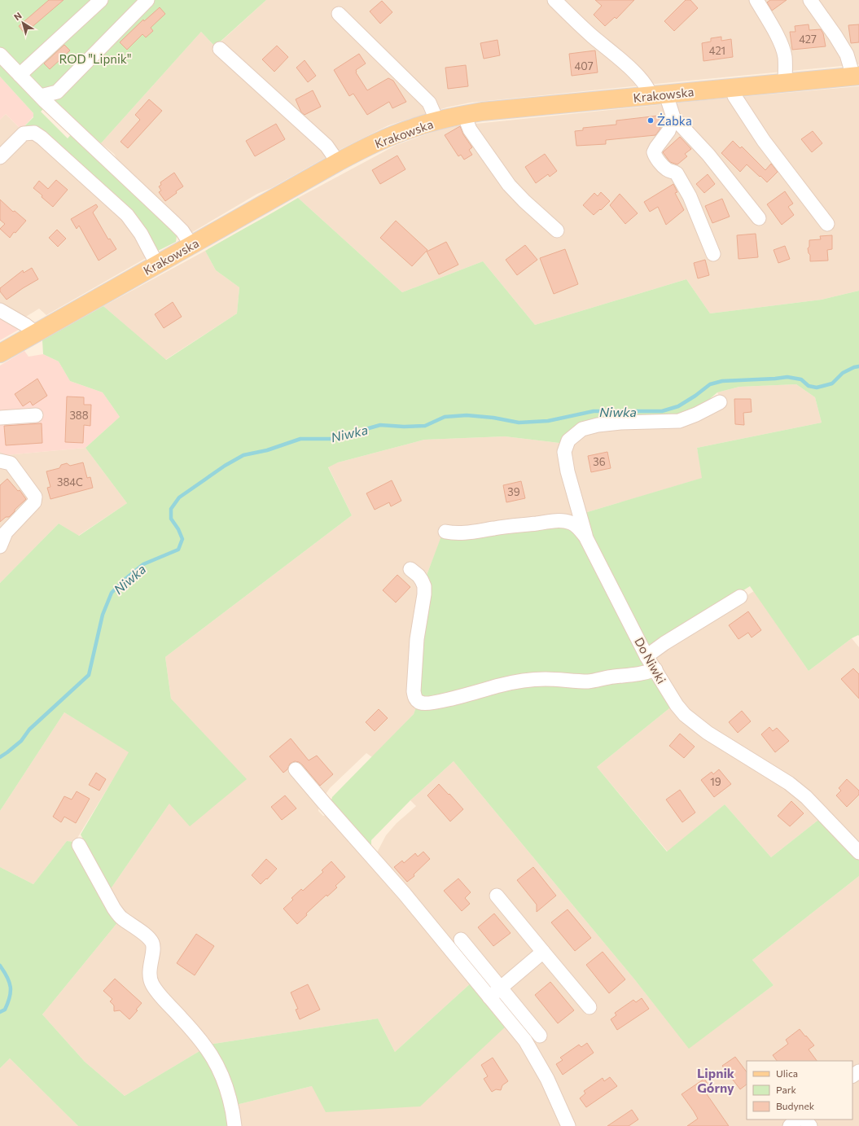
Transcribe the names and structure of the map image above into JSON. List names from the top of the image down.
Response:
{
  "streets": {
    "main road": ["Krakowska"],
    "street": ["Do Niwki"]
  },
  "districts": ["Lipnik Górny"],
  "water": ["Niwka"],
  "parks": ["ROD \"Lipnik\""],
  "places": ["Żabka"],
  "house_numbers": [
    "427",
    "421",
    "407",
    "388",
    "36",
    "384C",
    "39",
    "19"
  ],
  "legend": ["Ulica", "Park", "Budynek"],
  "north": "top left"
}
